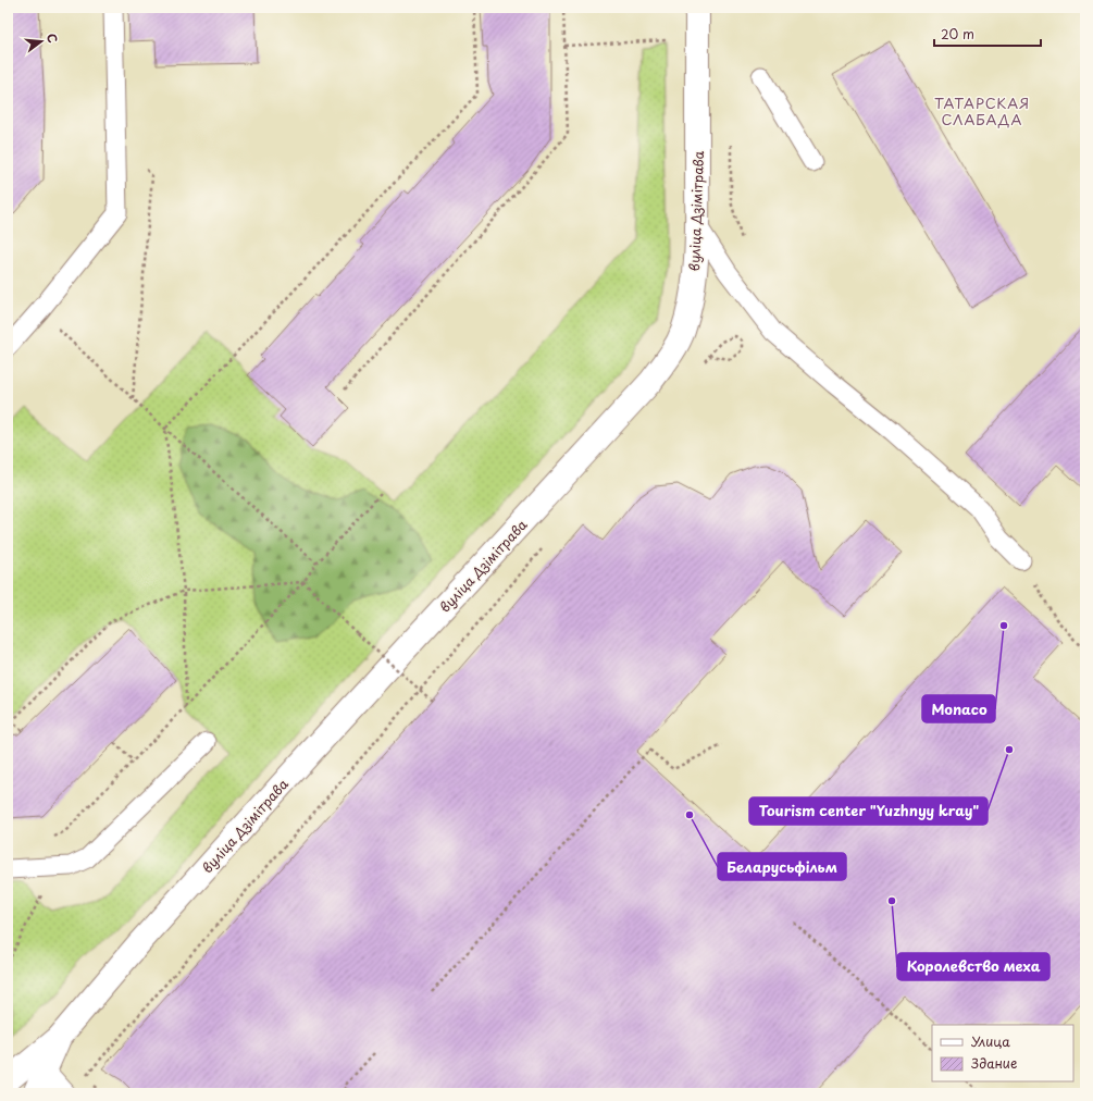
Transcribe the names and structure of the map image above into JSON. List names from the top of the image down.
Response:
{
  "streets": {
    "street": ["вуліца Дзімітрава"]
  },
  "districts": ["ТАТАРСКАЯ СЛАБАДА"],
  "places": [
    "Monaco",
    "Tourism center \"Yuzhnyy kray\"",
    "Беларусьфільм",
    "Королевство меха"
  ],
  "legend": ["Улица", "Здание"],
  "scale_bar": "20 m",
  "north": "right"
}
